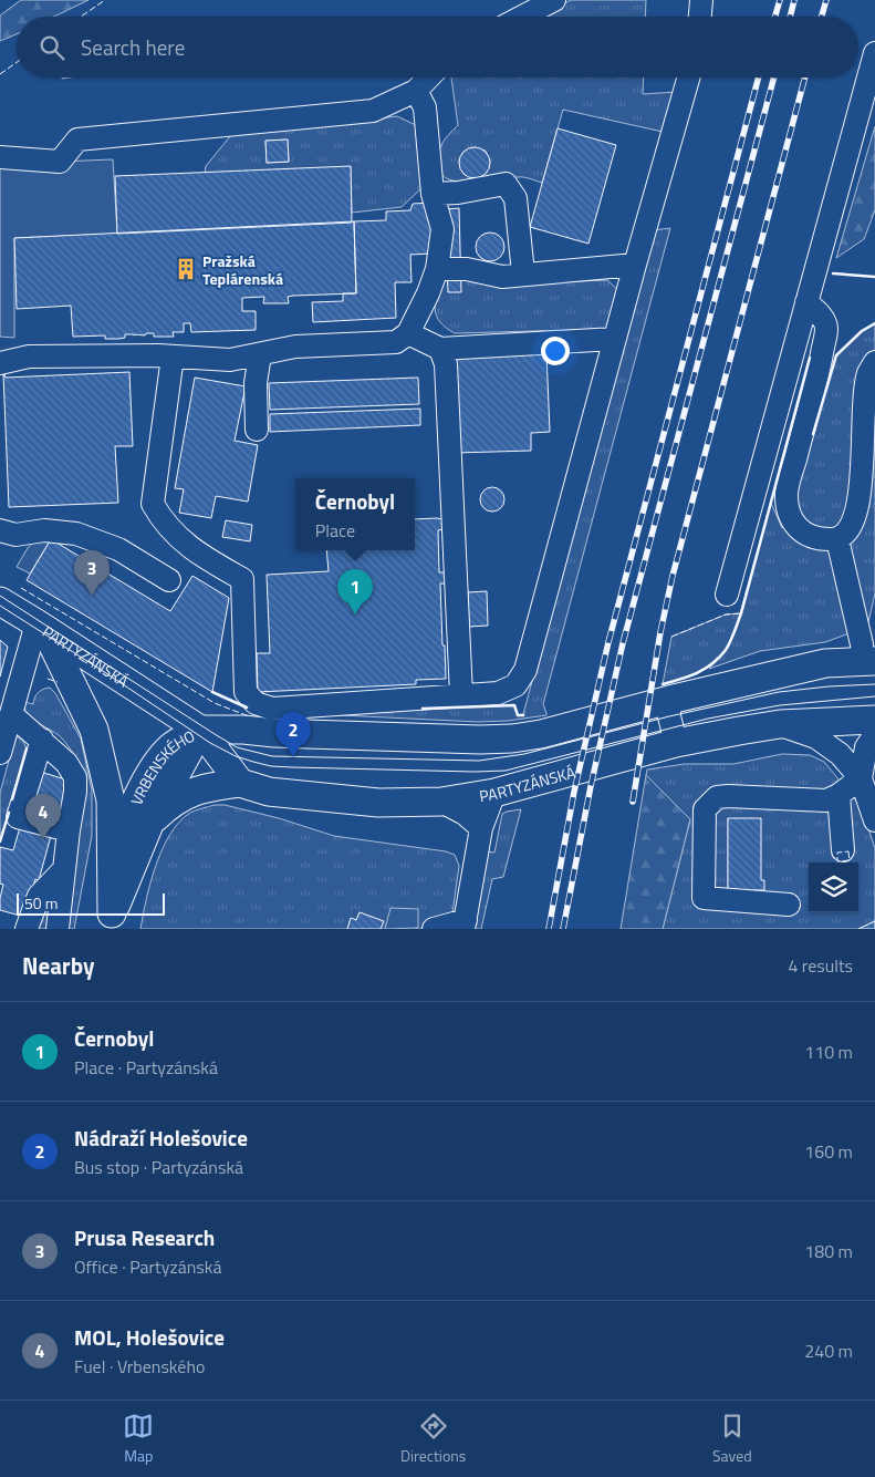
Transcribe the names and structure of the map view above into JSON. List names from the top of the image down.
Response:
{
  "streets": {
    "main road": ["PARTYZÁNSKÁ", "VRBENSKÉHO"]
  },
  "crossings": [
    ["PARTYZÁNSKÁ", "VRBENSKÉHO"]
  ],
  "places": {
    "building": ["Pražská Teplárenská"]
  },
  "scale_bar": "50 m",
  "page": {
    "search": "Search here",
    "popup": ["Černobyl", "Place"],
    "pins": [
      "3",
      "1",
      "2",
      "4"
    ],
    "scale": "50 m",
    "heading": ["Nearby", "4 results"],
    "list": [
      {
        "mark": "1",
        "name": "Černobyl",
        "note": "Place · Partyzánská",
        "value": "110 m"
      },
      {
        "mark": "2",
        "name": "Nádraží Holešovice",
        "note": "Bus stop · Partyzánská",
        "value": "160 m"
      },
      {
        "mark": "3",
        "name": "Prusa Research",
        "note": "Office · Partyzánská",
        "value": "180 m"
      },
      {
        "mark": "4",
        "name": "MOL, Holešovice",
        "note": "Fuel · Vrbenského",
        "value": "240 m"
      }
    ],
    "nav": ["Map", "Directions", "Saved"]
  }
}
